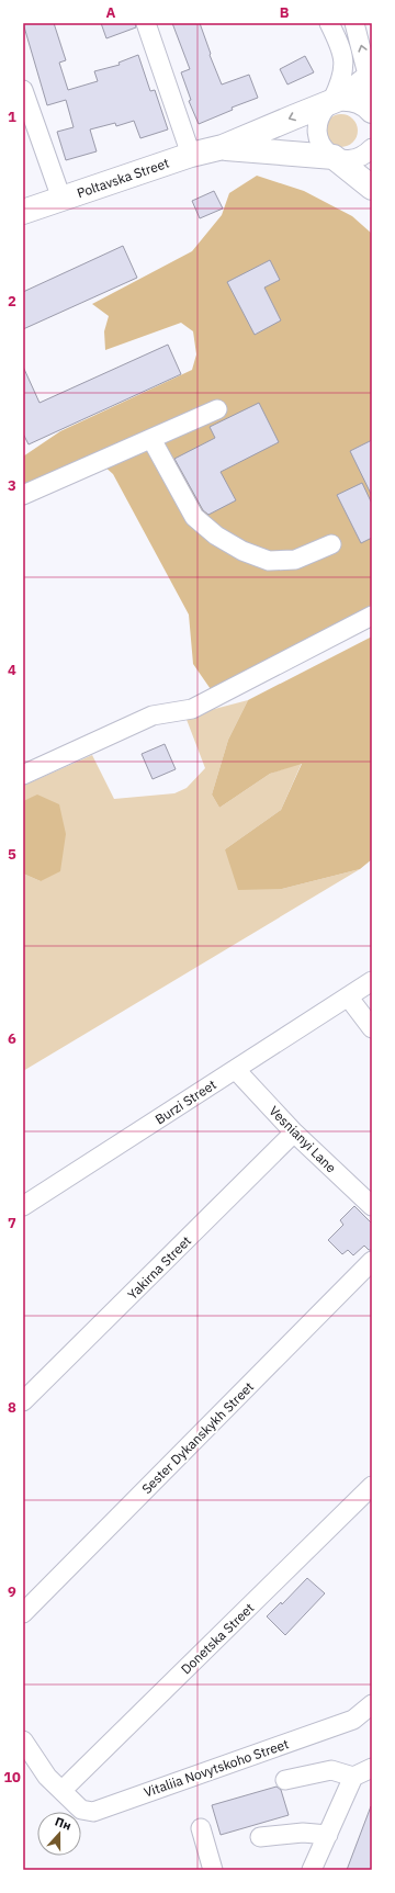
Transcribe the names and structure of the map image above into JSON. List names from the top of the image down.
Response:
{
  "streets": {
    "main road": ["Poltavska Street"],
    "street": [
      "Burzi Street",
      "Vesnianyi Lane",
      "Yakirna Street",
      "Sester Dykanskykh Street",
      "Donetska Street",
      "Vitaliia Novytskoho Street"
    ]
  },
  "crossings": [
    ["Burzi Street", "Vesnianyi Lane"],
    ["Vesnianyi Lane", "Yakirna Street"],
    ["Donetska Street", "Vitaliia Novytskoho Street"]
  ],
  "north": "top",
  "grid": {
    "columns": ["A", "B"],
    "rows": [
      "1",
      "2",
      "3",
      "4",
      "5",
      "6",
      "7",
      "8",
      "9",
      "10"
    ]
  }
}
